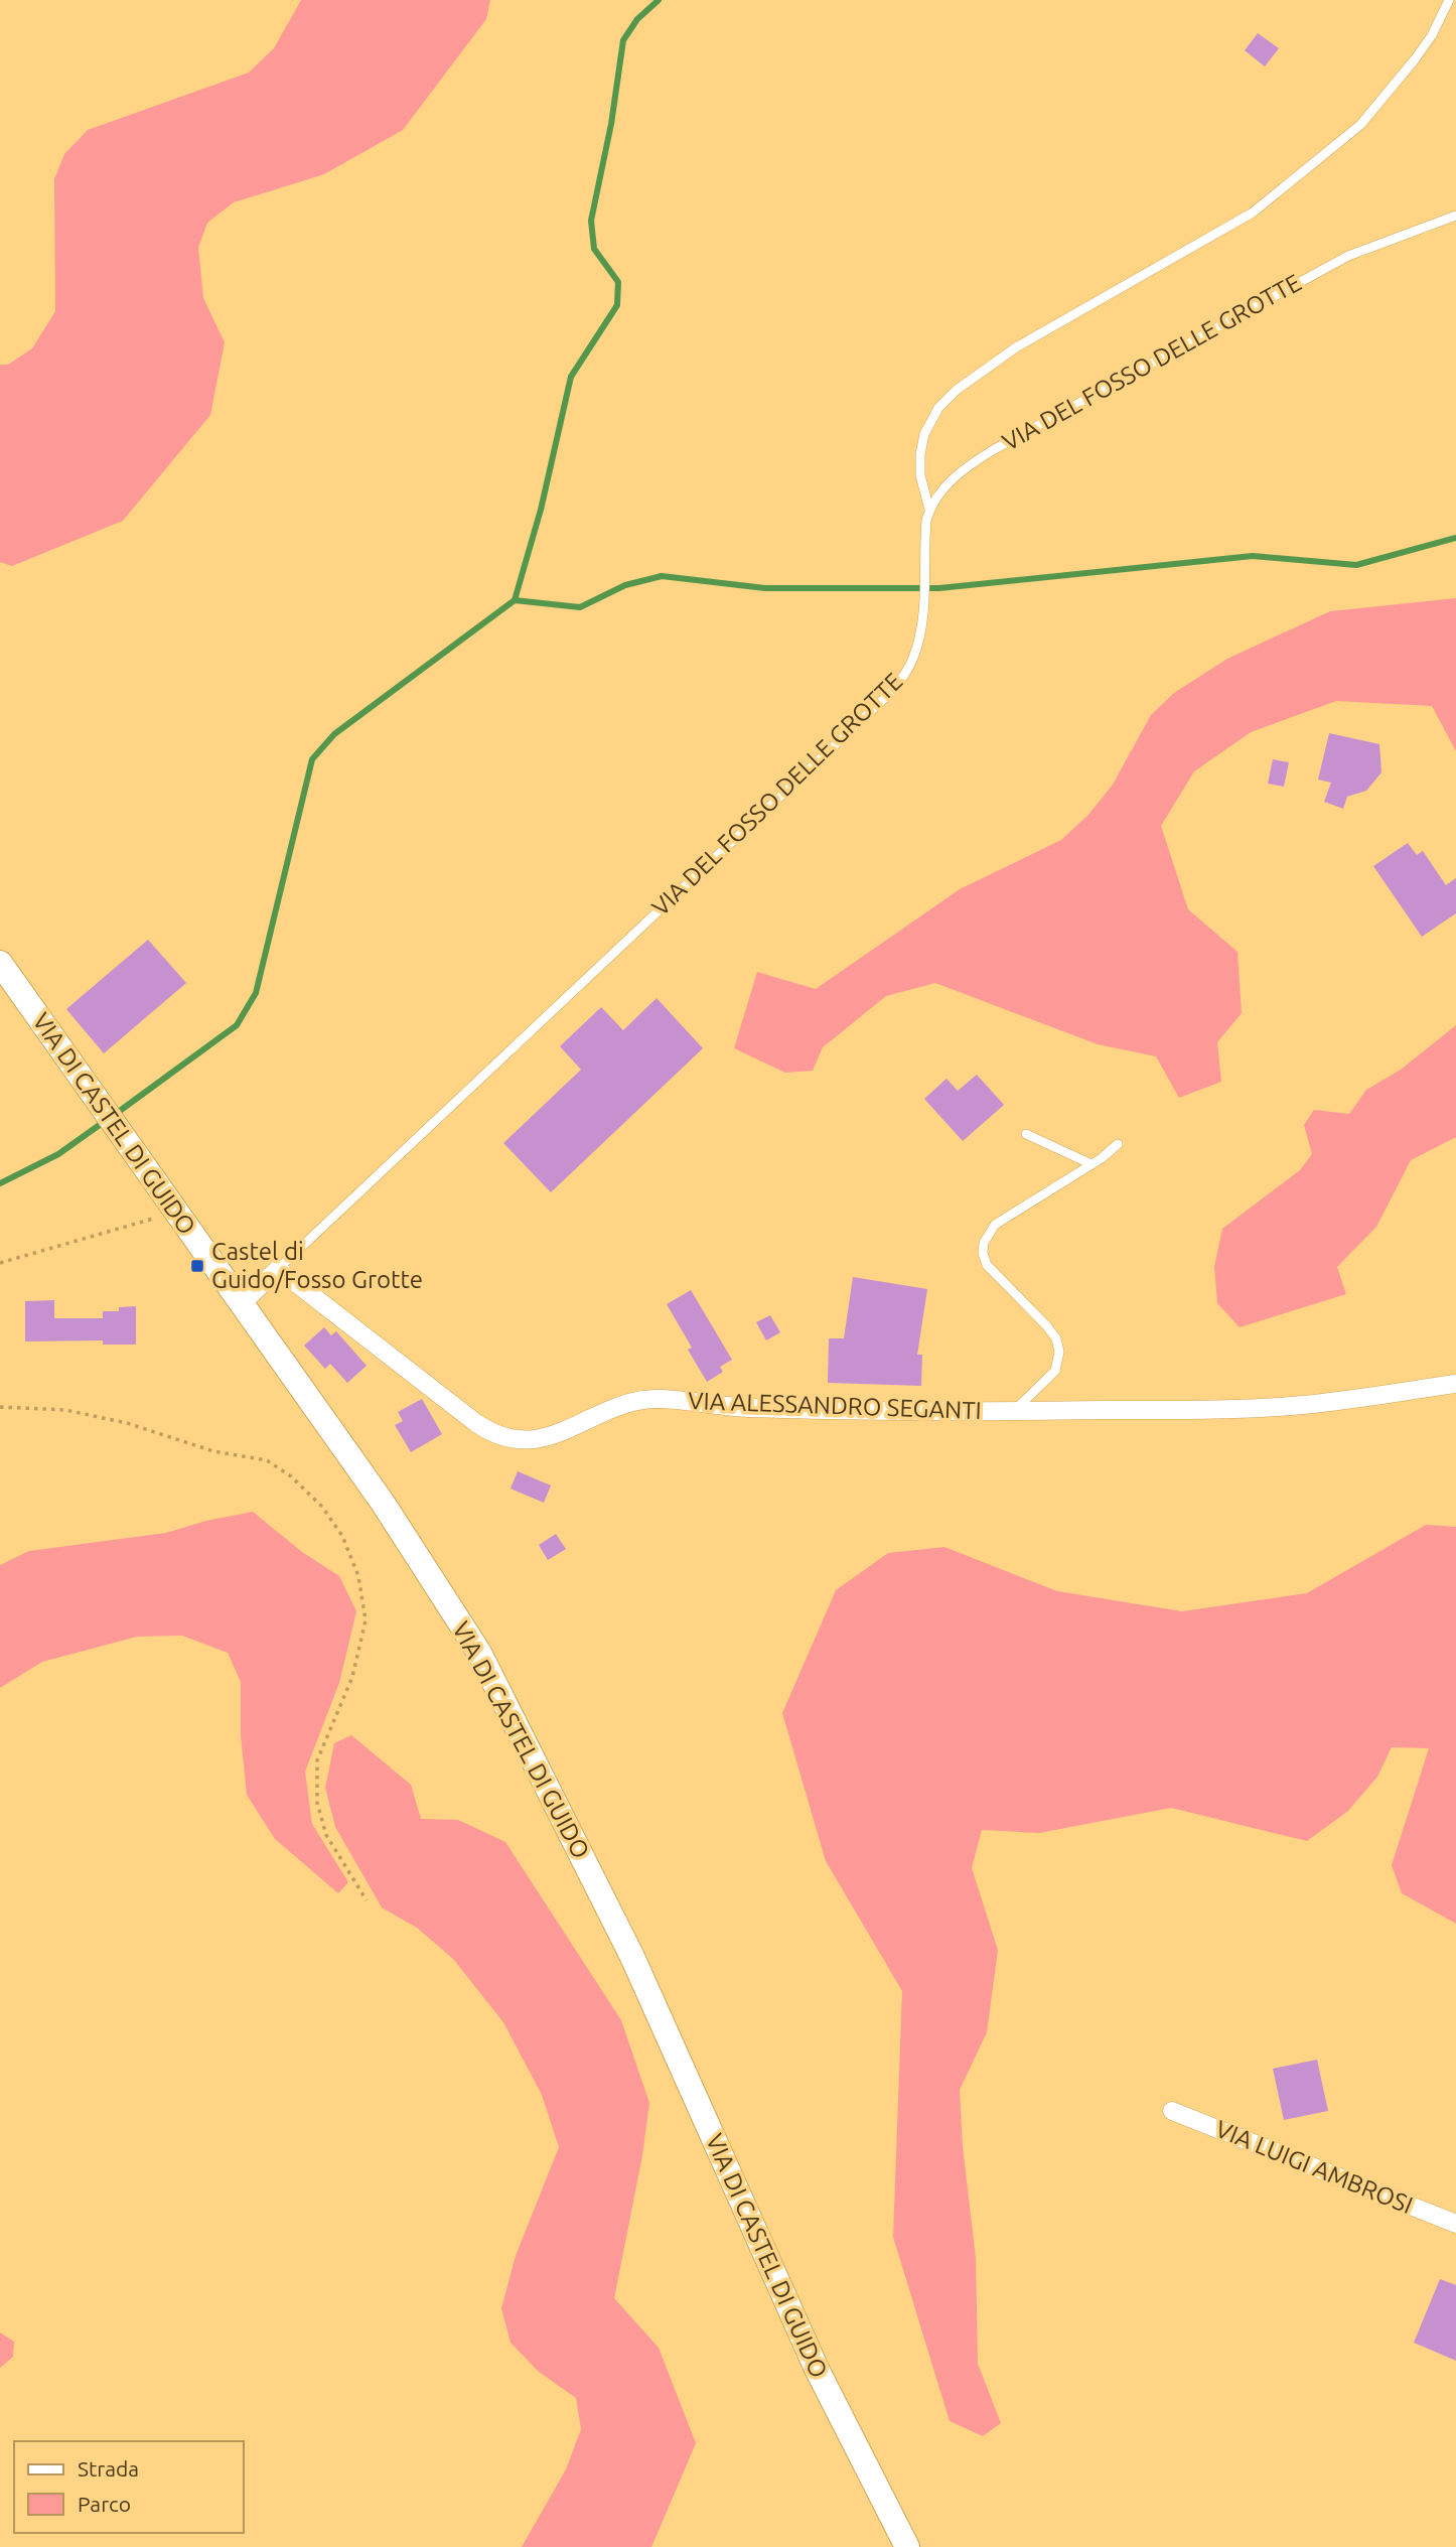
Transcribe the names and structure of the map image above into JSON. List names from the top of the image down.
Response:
{
  "streets": {
    "street": [
      "VIA DEL FOSSO DELLE GROTTE",
      "VIA DI CASTEL DI GUIDO",
      "VIA ALESSANDRO SEGANTI",
      "VIA LUIGI AMBROSI"
    ]
  },
  "crossings": [
    ["VIA DEL FOSSO DELLE GROTTE", "VIA DI CASTEL DI GUIDO"],
    ["VIA DEL FOSSO DELLE GROTTE", "VIA ALESSANDRO SEGANTI"]
  ],
  "places": {
    "transit": ["Castel di Guido/Fosso Grotte"]
  },
  "legend": ["Strada", "Parco"]
}
